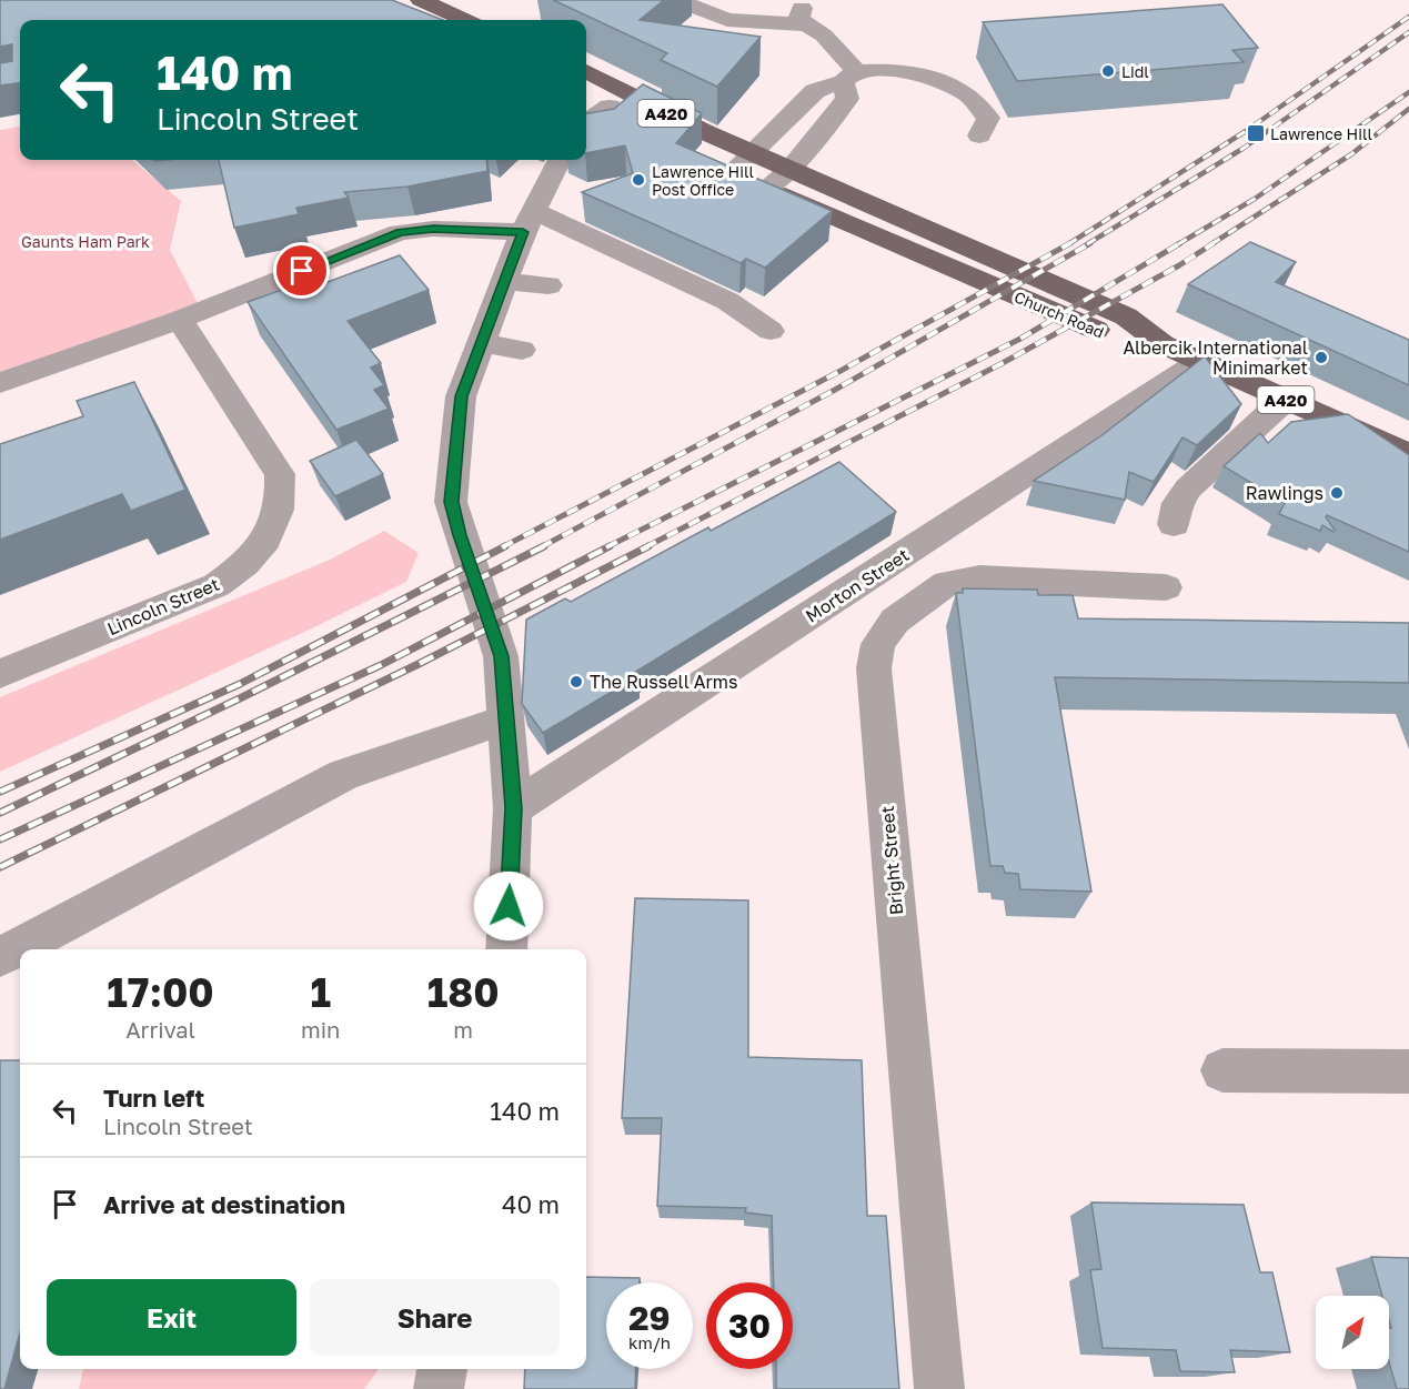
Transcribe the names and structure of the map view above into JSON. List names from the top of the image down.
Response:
{
  "streets": {
    "main road": ["A420", "Church Road"],
    "street": ["Morton Street", "Lincoln Street", "Bright Street"]
  },
  "crossings": [
    ["A420", "Church Road"],
    ["Church Road", "Morton Street"]
  ],
  "parks": ["Gaunts Ham Park"],
  "places": {
    "other": [
      "Lidl",
      "Lawrence Hill Post Office",
      "Albercik International Minimarket",
      "Rawlings",
      "The Russell Arms"
    ],
    "transit": ["Lawrence Hill"]
  },
  "north": "top right",
  "page": {
    "turn": ["140 m", "Lincoln Street"],
    "eta": [
      "17:00",
      "Arrival",
      "1",
      "min",
      "180",
      "m"
    ],
    "list": [
      {
        "name": "Turn left",
        "note": "Lincoln Street",
        "value": "140 m"
      },
      {
        "name": "Arrive at destination",
        "value": "40 m"
      }
    ],
    "buttons": ["Exit", "Share"],
    "speed": "29 km/h",
    "limit": "30"
  }
}
